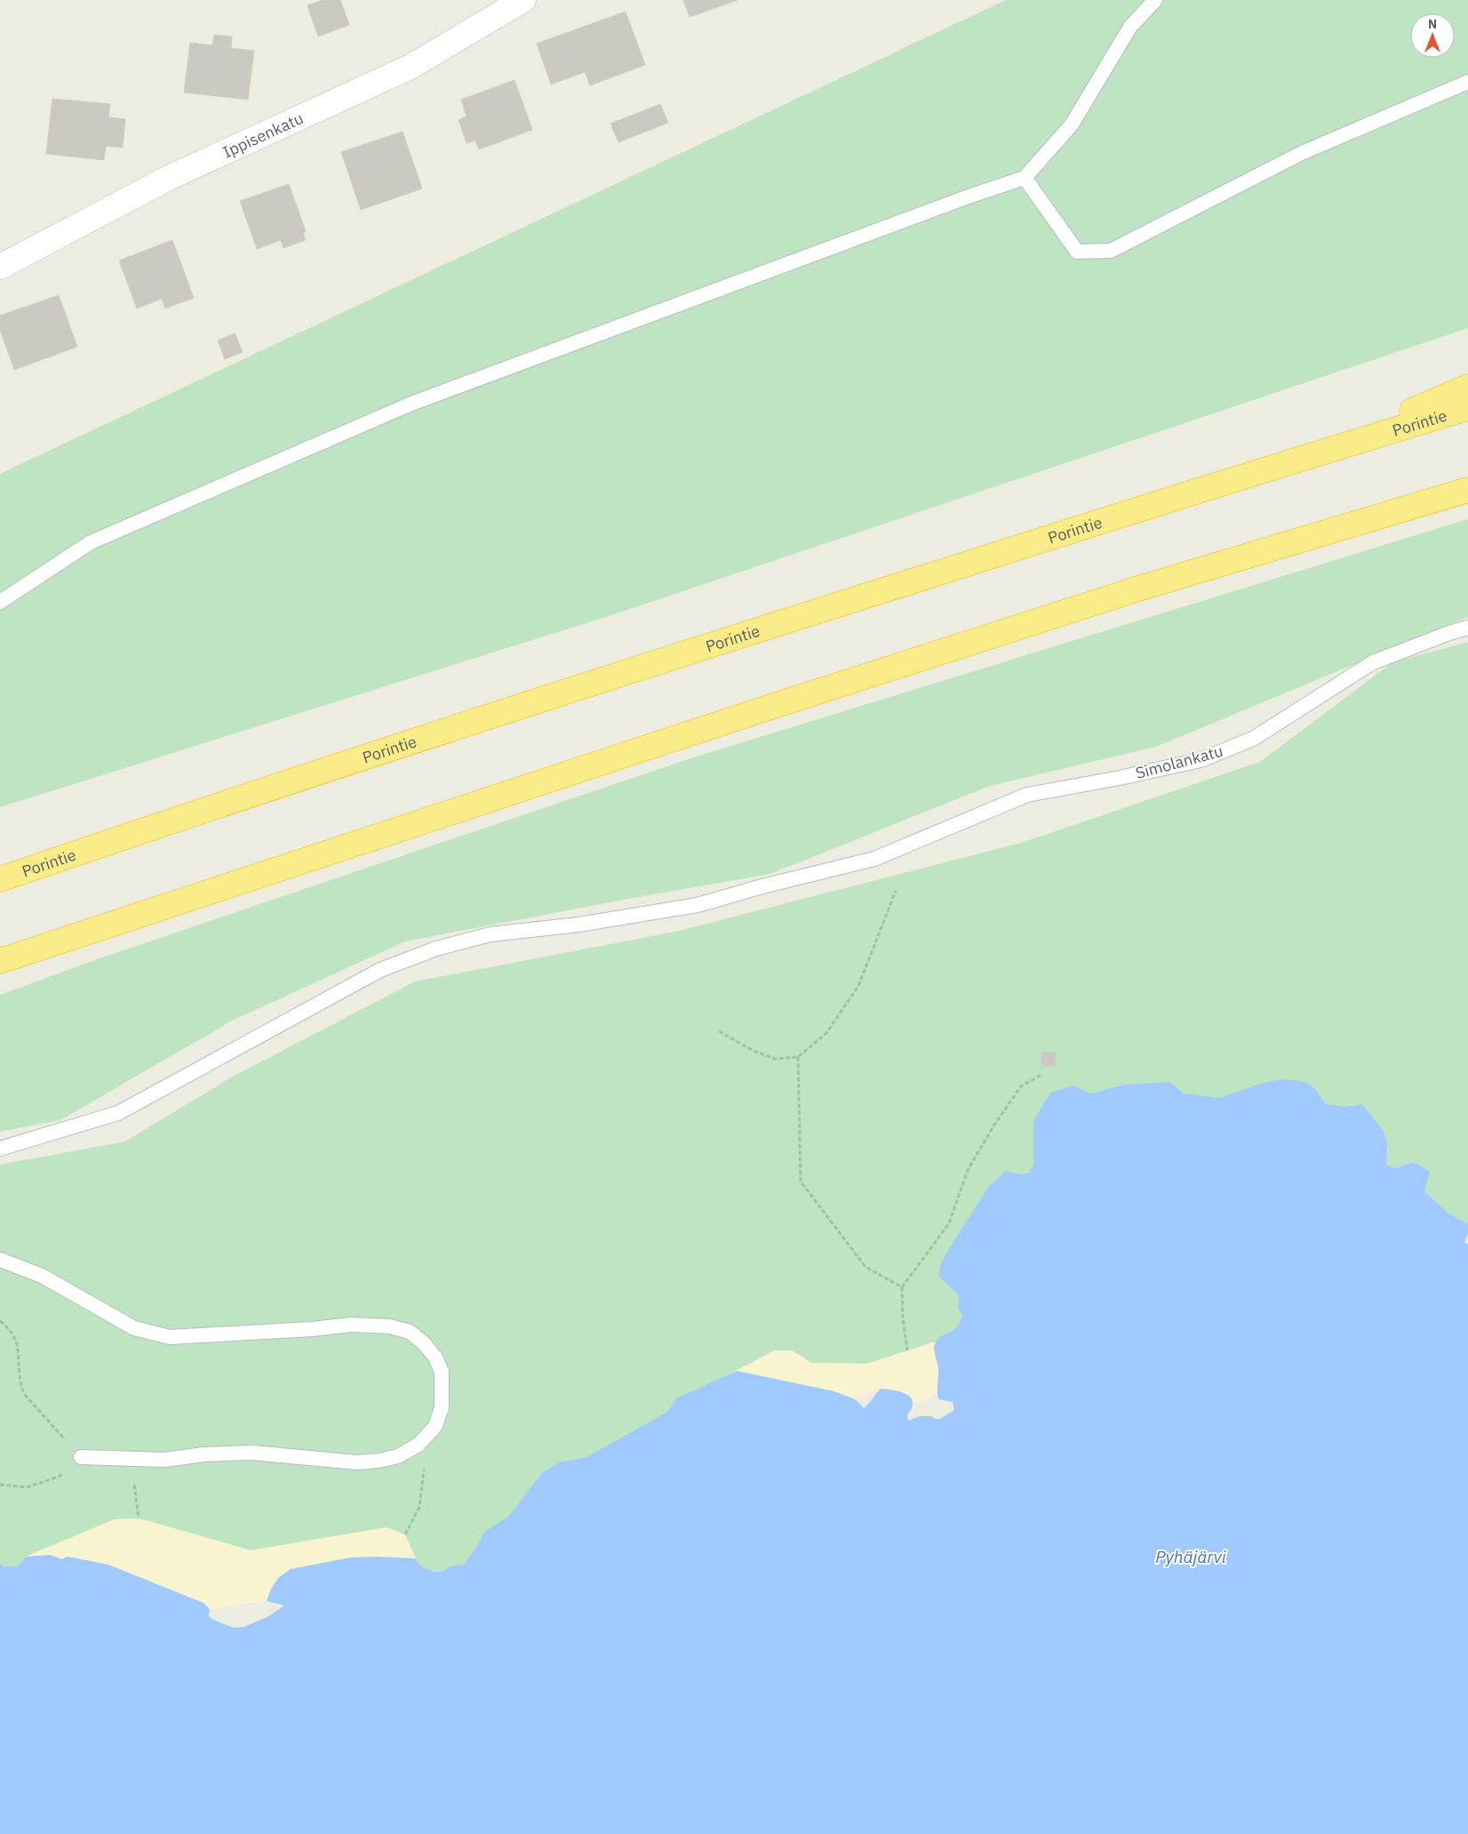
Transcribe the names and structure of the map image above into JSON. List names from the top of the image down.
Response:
{
  "streets": {
    "highway": ["Porintie"],
    "street": ["Ippisenkatu"],
    "lane": ["Simolankatu"]
  },
  "water": ["Pyhäjärvi"],
  "north": "top"
}
